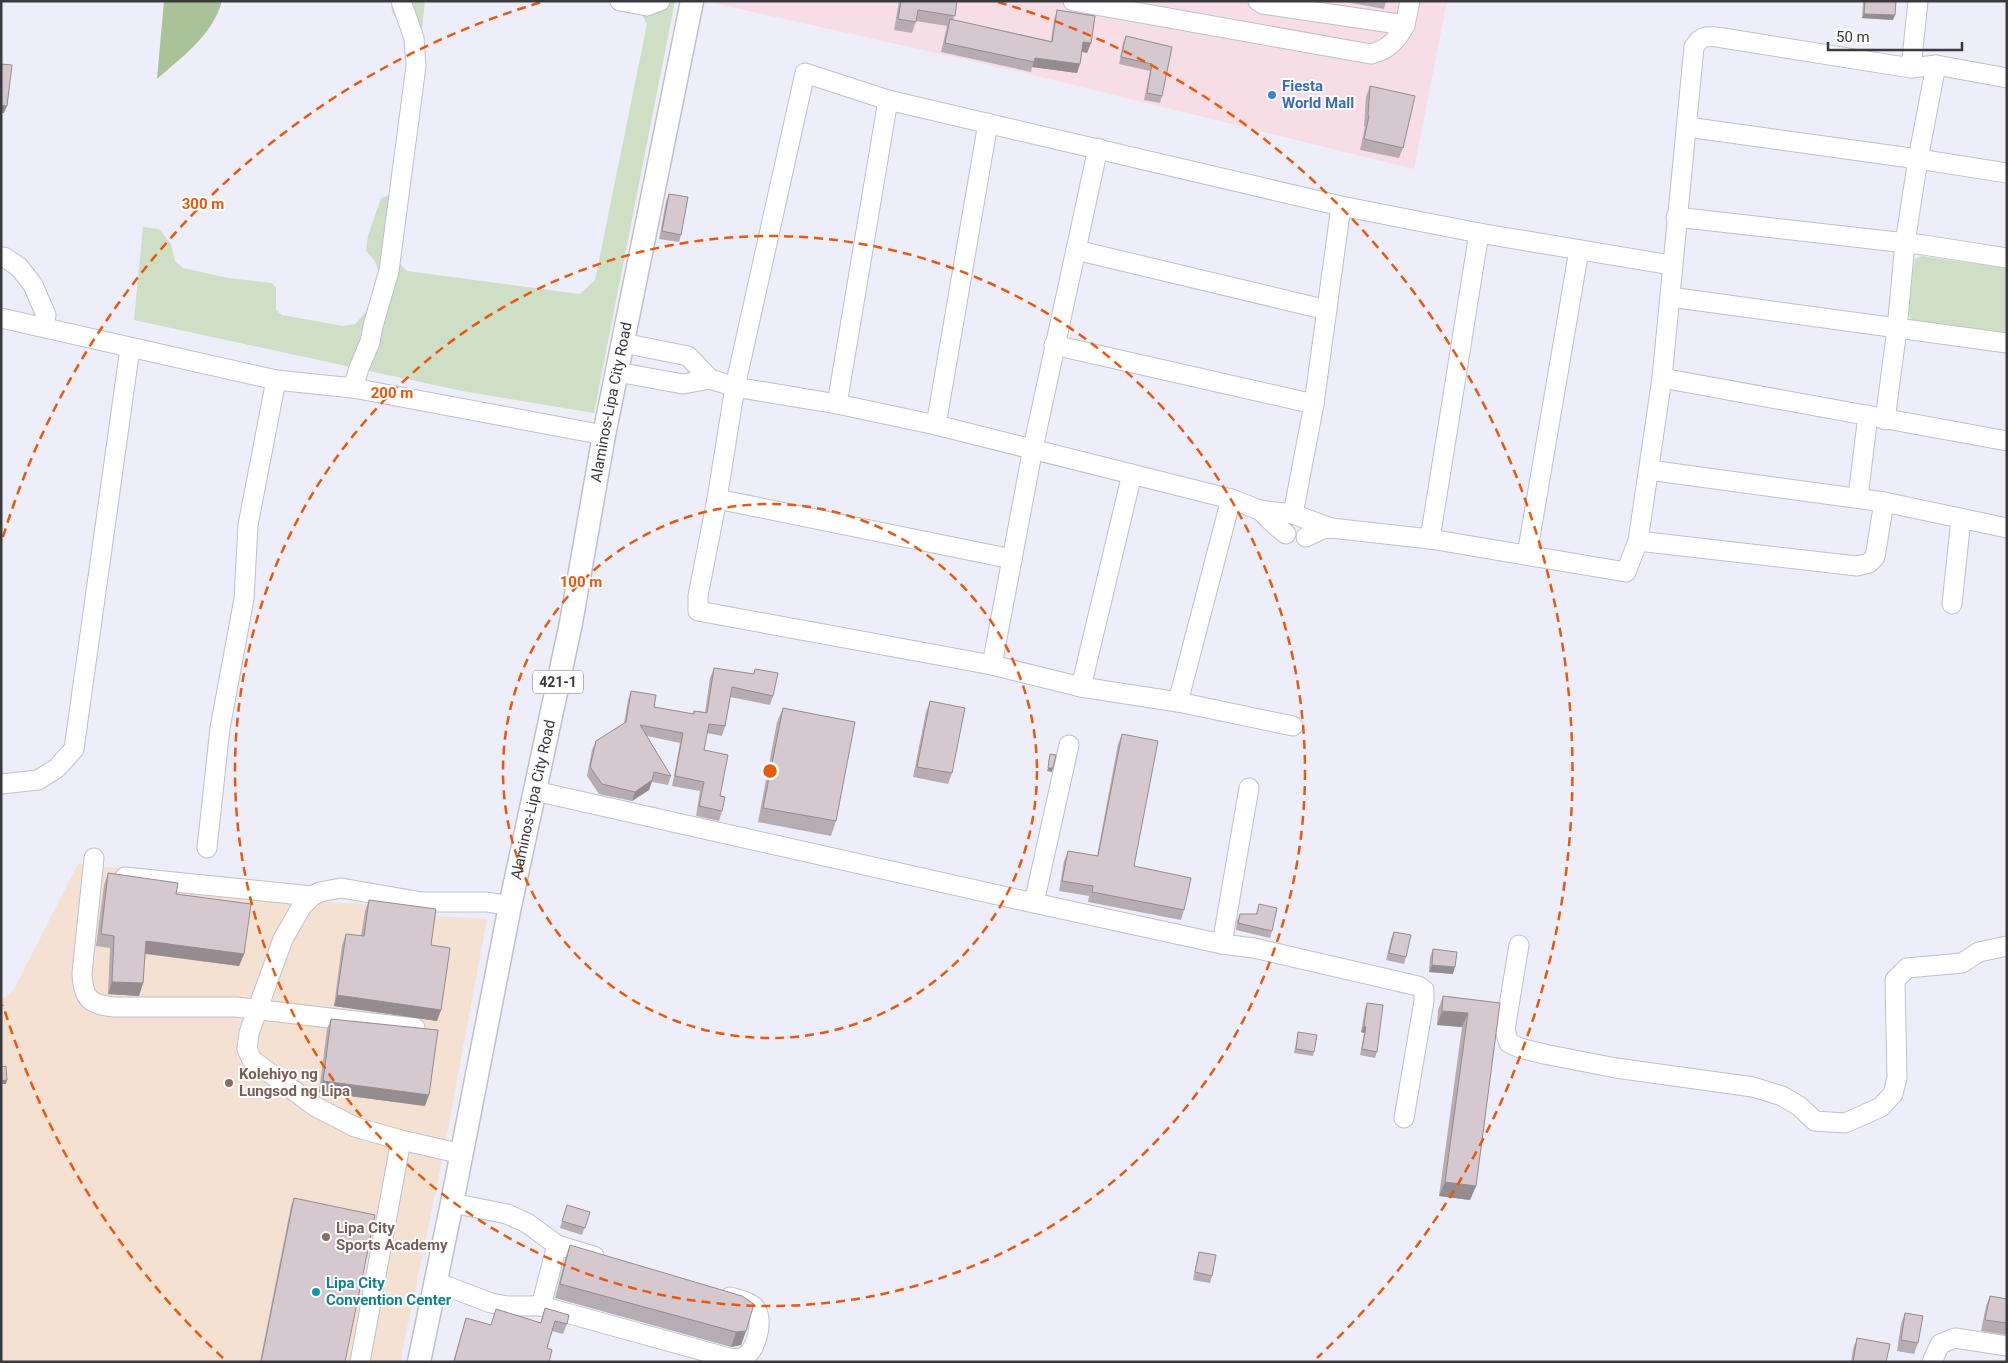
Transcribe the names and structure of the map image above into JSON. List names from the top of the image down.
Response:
{
  "streets": {
    "main road": ["Alaminos-Lipa City Road", "421-1"]
  },
  "places": [
    "Fiesta World Mall",
    "Kolehiyo ng Lungsod ng Lipa",
    "Lipa City Sports Academy",
    "Lipa City Convention Center"
  ],
  "scale_bar": "50 m",
  "rings": ["300 m", "200 m", "100 m"]
}
